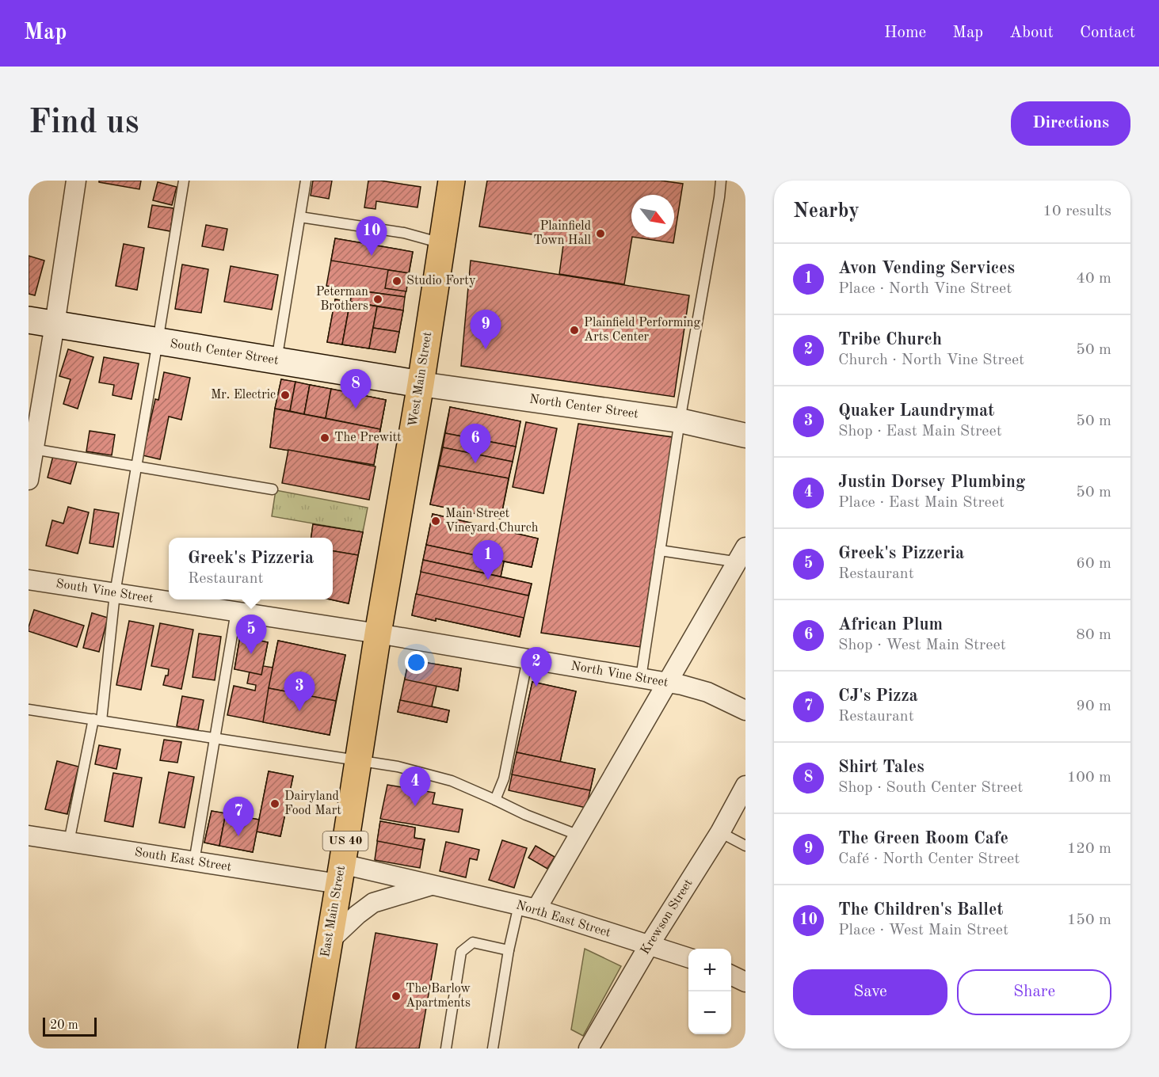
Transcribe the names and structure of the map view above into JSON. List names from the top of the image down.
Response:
{
  "streets": {
    "main road": [
      "South Center Street",
      "West Main Street",
      "US 40",
      "East Main Street"
    ],
    "street": [
      "North Center Street",
      "South Vine Street",
      "North Vine Street",
      "South East Street",
      "Krewson Street",
      "North East Street"
    ]
  },
  "crossings": [
    ["South Center Street", "West Main Street"],
    ["South Center Street", "North Center Street"],
    ["West Main Street", "North Center Street"],
    ["West Main Street", "South Vine Street"],
    ["West Main Street", "North Vine Street"],
    ["West Main Street", "East Main Street"],
    ["South Vine Street", "North Vine Street"],
    ["South Vine Street", "East Main Street"],
    ["North Vine Street", "East Main Street"],
    ["South East Street", "East Main Street"],
    ["South East Street", "North East Street"],
    ["East Main Street", "North East Street"],
    ["Krewson Street", "North East Street"]
  ],
  "places": [
    "Plainfield Town Hall",
    "Studio Forty",
    "Peterman Brothers",
    "Plainfield Performing Arts Center",
    "Mr. Electric",
    "The Prewitt",
    "Main Street Vineyard Church",
    "Dairyland Food Mart",
    "The Barlow Apartments"
  ],
  "scale_bar": "20 m",
  "north": "bottom right",
  "page": {
    "header": "Map",
    "nav": [
      "Home",
      "Map",
      "About",
      "Contact"
    ],
    "buttons": [
      "Directions",
      ["Save", "Share"]
    ],
    "title": "Find us",
    "heading": ["Nearby", "10 results"],
    "pins": [
      "10",
      "9",
      "8",
      "6",
      "1",
      "5",
      "2",
      "3",
      "4",
      "7"
    ],
    "list": [
      {
        "mark": "1",
        "name": "Avon Vending Services",
        "note": "Place · North Vine Street",
        "value": "40 m"
      },
      {
        "mark": "2",
        "name": "Tribe Church",
        "note": "Church · North Vine Street",
        "value": "50 m"
      },
      {
        "mark": "3",
        "name": "Quaker Laundrymat",
        "note": "Shop · East Main Street",
        "value": "50 m"
      },
      {
        "mark": "4",
        "name": "Justin Dorsey Plumbing",
        "note": "Place · East Main Street",
        "value": "50 m"
      },
      {
        "mark": "5",
        "name": "Greek's Pizzeria",
        "note": "Restaurant",
        "value": "60 m"
      },
      {
        "mark": "6",
        "name": "African Plum",
        "note": "Shop · West Main Street",
        "value": "80 m"
      },
      {
        "mark": "7",
        "name": "CJ's Pizza",
        "note": "Restaurant",
        "value": "90 m"
      },
      {
        "mark": "8",
        "name": "Shirt Tales",
        "note": "Shop · South Center Street",
        "value": "100 m"
      },
      {
        "mark": "9",
        "name": "The Green Room Cafe",
        "note": "Café · North Center Street",
        "value": "120 m"
      },
      {
        "mark": "10",
        "name": "The Children's Ballet",
        "note": "Place · West Main Street",
        "value": "150 m"
      }
    ],
    "popup": ["Greek's Pizzeria", "Restaurant"],
    "map_buttons": ["+", "−"],
    "scale": "20 m"
  }
}
